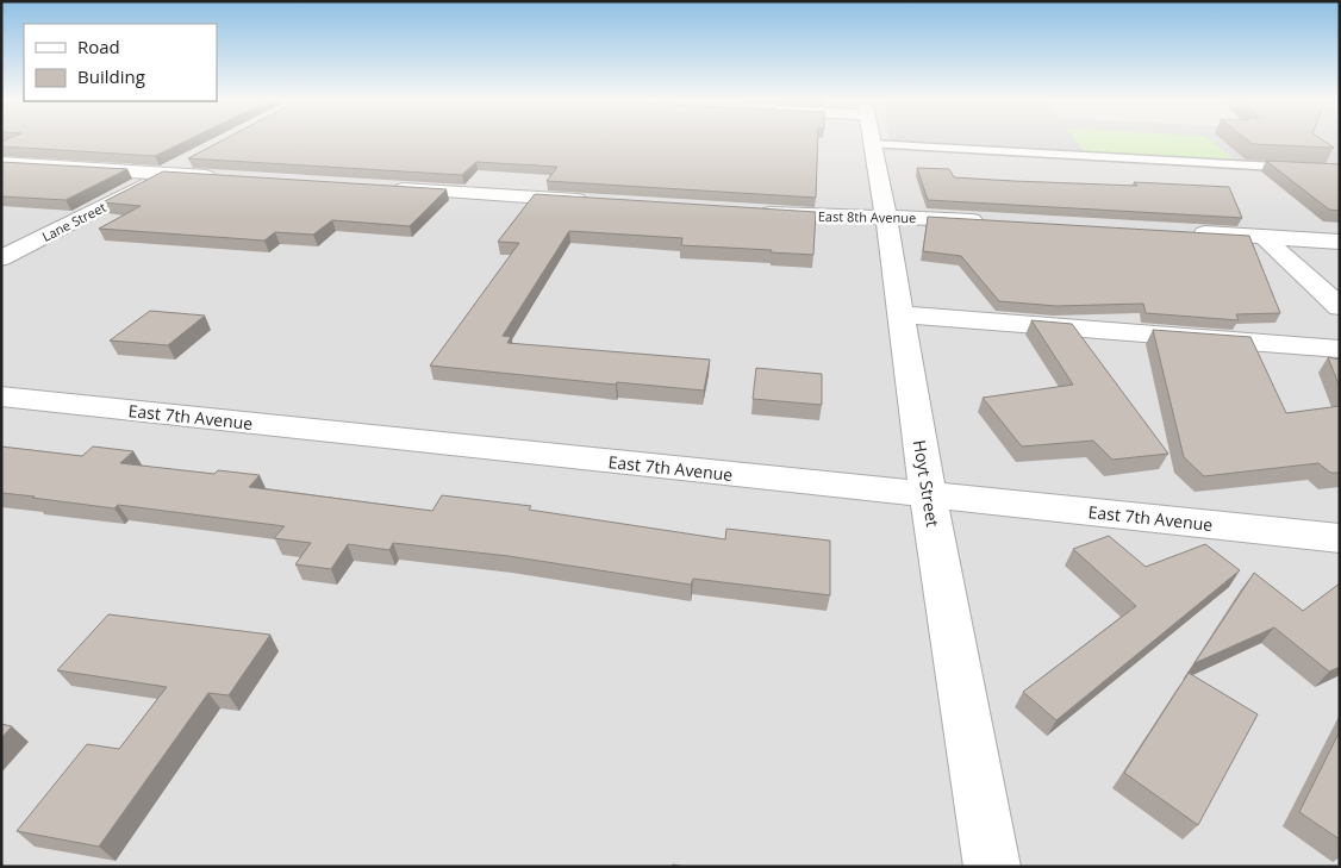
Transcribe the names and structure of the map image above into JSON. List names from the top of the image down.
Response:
{
  "streets": {
    "street": [
      "East 8th Avenue",
      "Lane Street",
      "East 7th Avenue",
      "Hoyt Street"
    ]
  },
  "crossings": [
    ["East 8th Avenue", "Hoyt Street"],
    ["East 7th Avenue", "Hoyt Street"]
  ],
  "legend": ["Road", "Building"]
}
